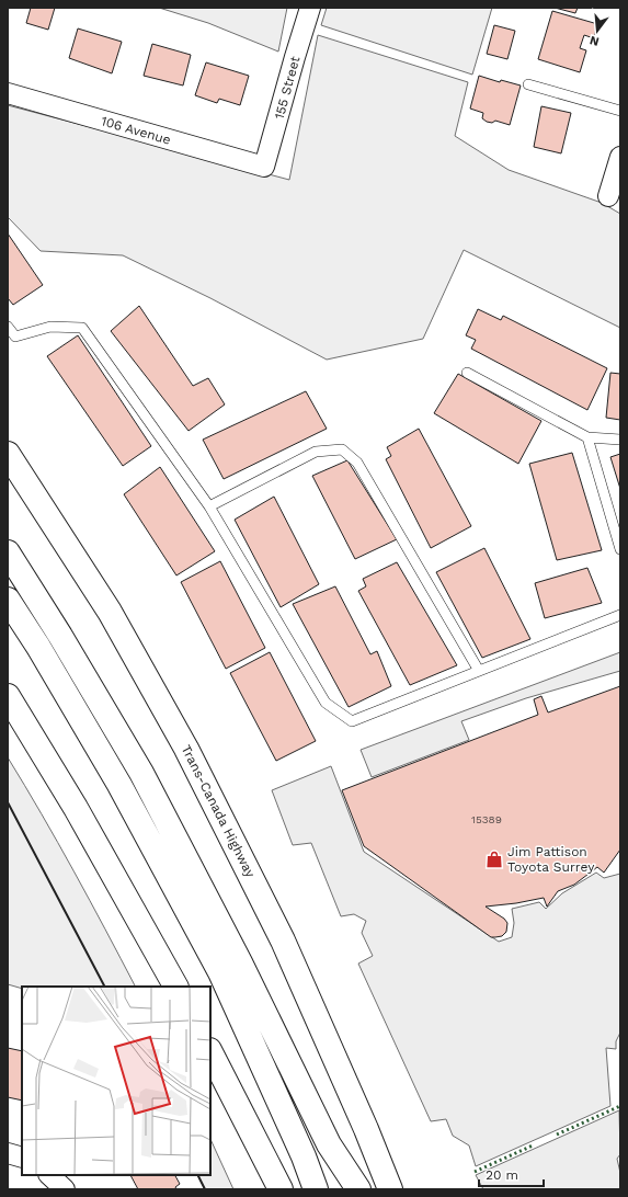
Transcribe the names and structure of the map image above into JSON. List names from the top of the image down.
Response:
{
  "streets": {
    "highway": ["Trans-Canada Highway"],
    "street": ["155 Street", "106 Avenue"]
  },
  "crossings": [
    ["155 Street", "106 Avenue"]
  ],
  "places": {
    "shop": ["Jim Pattison Toyota Surrey"]
  },
  "house_numbers": ["15389"],
  "scale_bar": "20 m",
  "north": "bottom"
}
